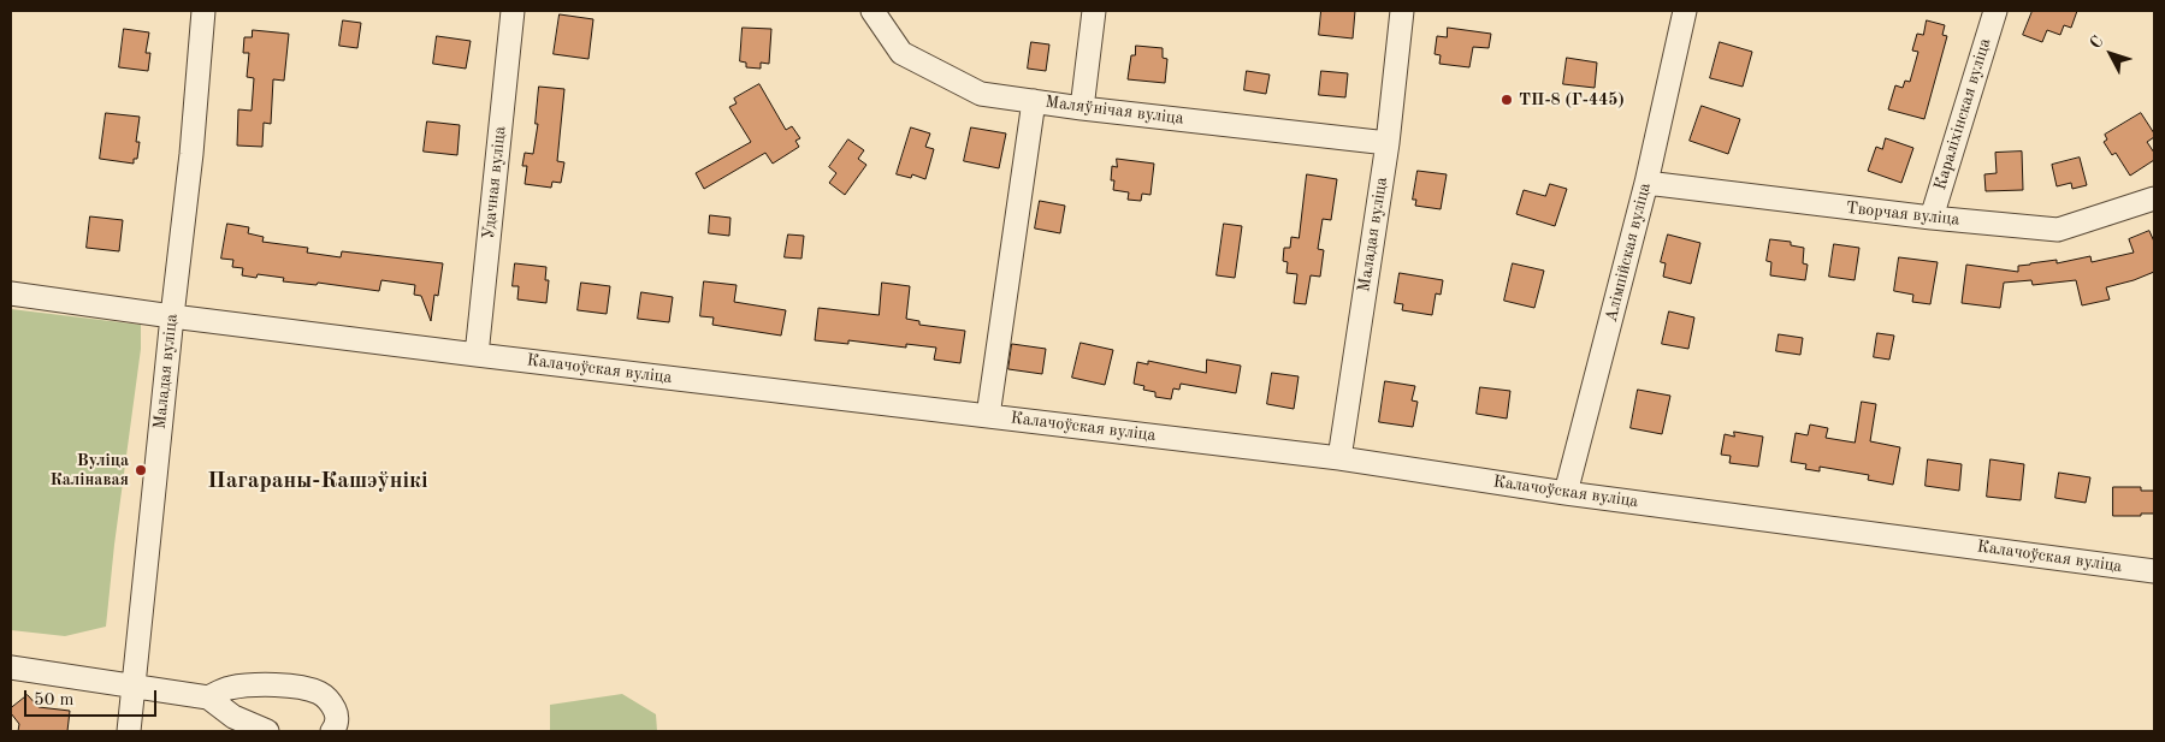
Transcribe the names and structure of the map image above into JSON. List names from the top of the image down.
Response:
{
  "streets": {
    "street": [
      "Маляўнічая вуліца",
      "Караліхінская вуліца",
      "Удачная вуліца",
      "Творчая вуліца",
      "Маладая вуліца",
      "Алімпійская вуліца",
      "Калачоўская вуліца"
    ]
  },
  "crossings": [
    ["Маляўнічая вуліца", "Маладая вуліца"],
    ["Караліхінская вуліца", "Творчая вуліца"],
    ["Удачная вуліца", "Калачоўская вуліца"],
    ["Творчая вуліца", "Алімпійская вуліца"],
    ["Маладая вуліца", "Калачоўская вуліца"],
    ["Алімпійская вуліца", "Калачоўская вуліца"]
  ],
  "districts": ["Пагараны-Кашэўнікі"],
  "places": ["ТП-8 (Г-445)", "Вуліца Калінавая"],
  "scale_bar": "50 m",
  "north": "top left"
}
